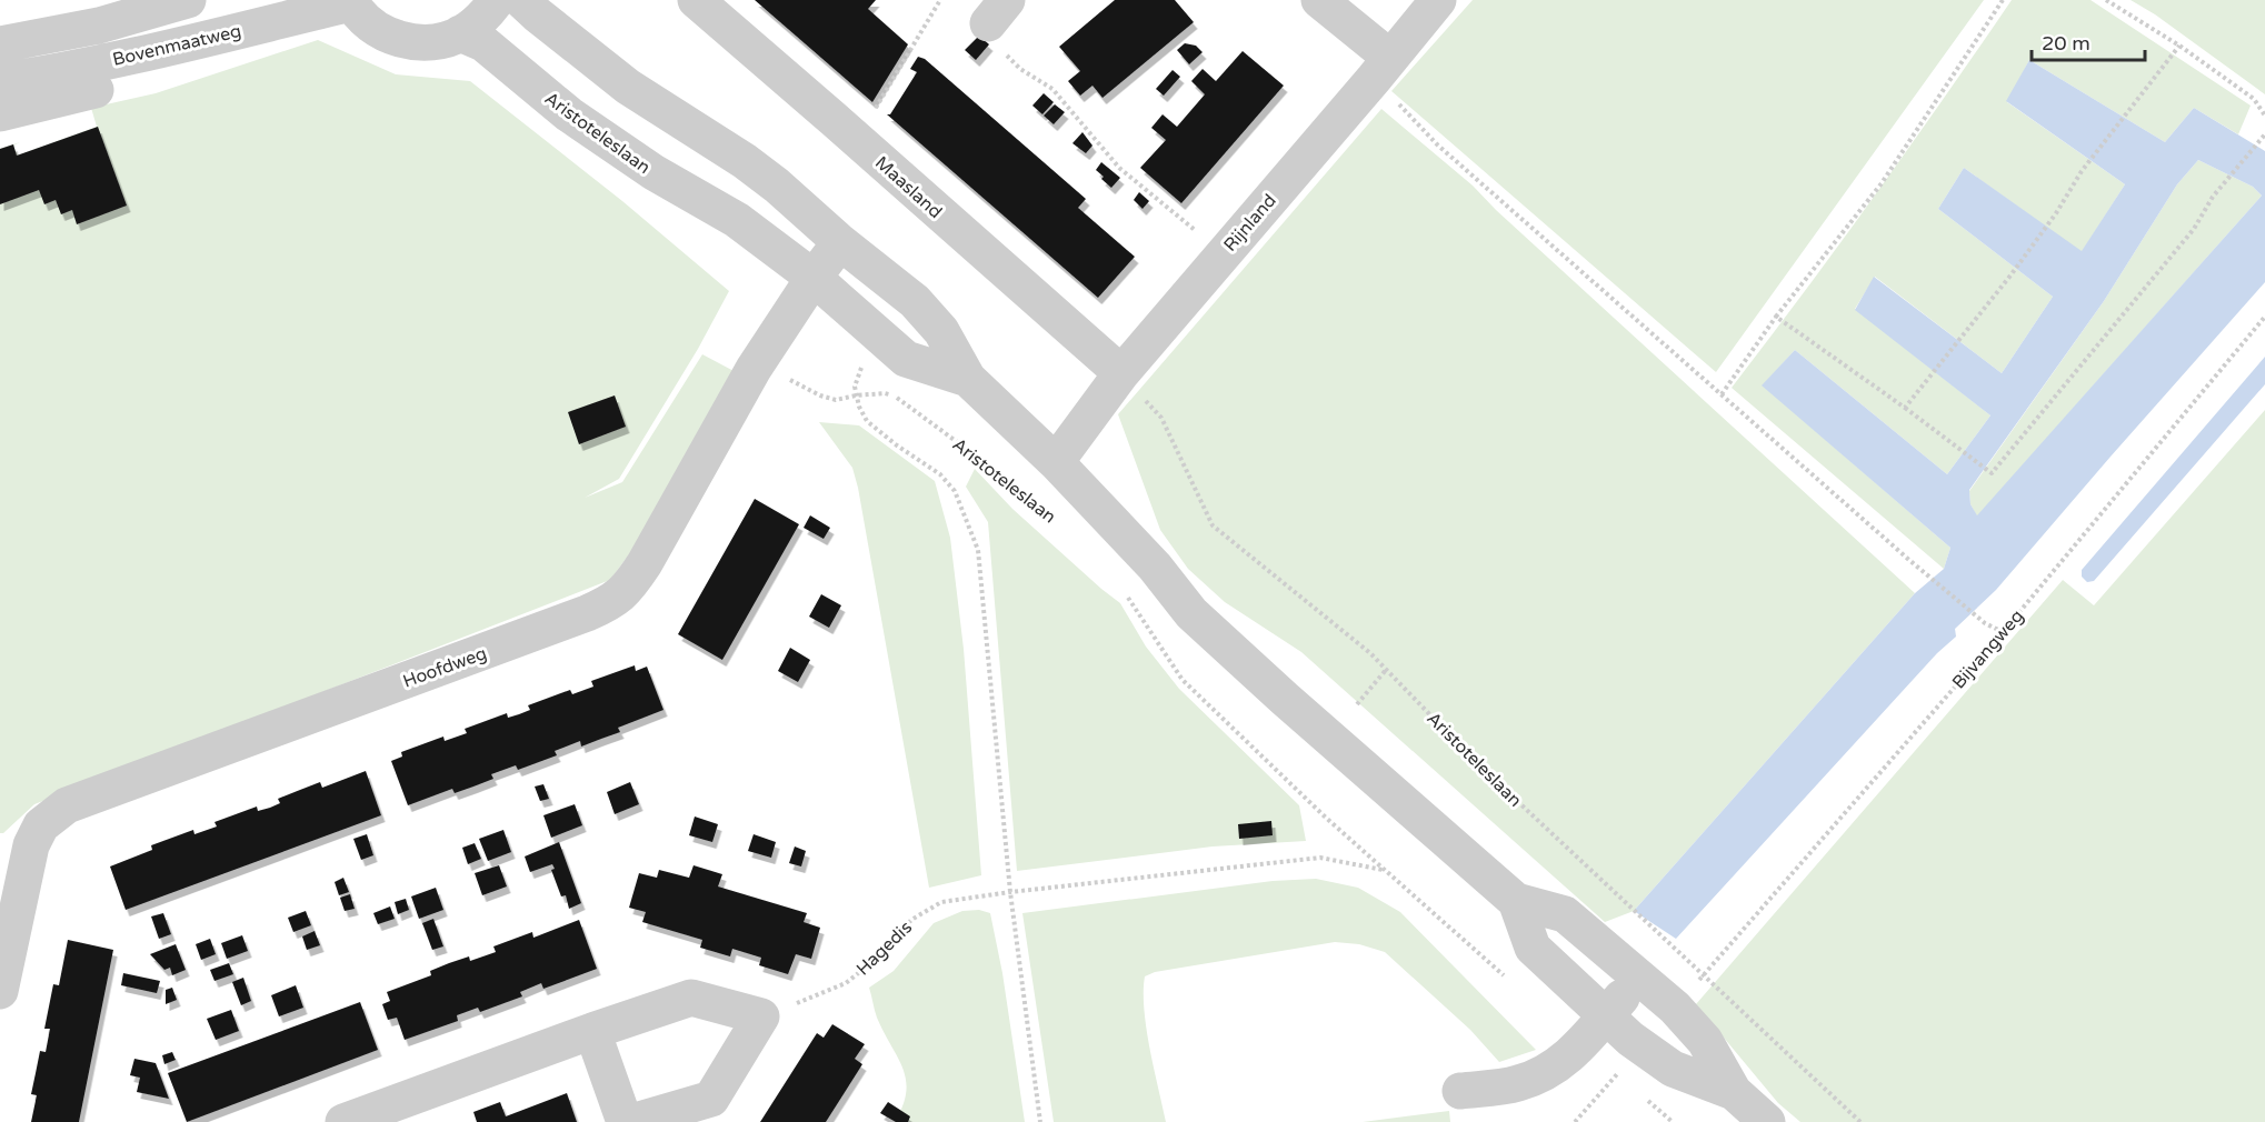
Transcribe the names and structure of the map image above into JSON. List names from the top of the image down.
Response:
{
  "streets": {
    "street": [
      "Bovenmaatweg",
      "Aristoteleslaan",
      "Maasland",
      "Rijnland",
      "Hoofdweg"
    ],
    "path": ["Bijvangweg", "Hagedis"]
  },
  "crossings": [
    ["Aristoteleslaan", "Maasland"],
    ["Aristoteleslaan", "Rijnland"],
    ["Aristoteleslaan", "Bijvangweg"],
    ["Aristoteleslaan", "Hoofdweg"],
    ["Maasland", "Rijnland"]
  ],
  "scale_bar": "20 m"
}
